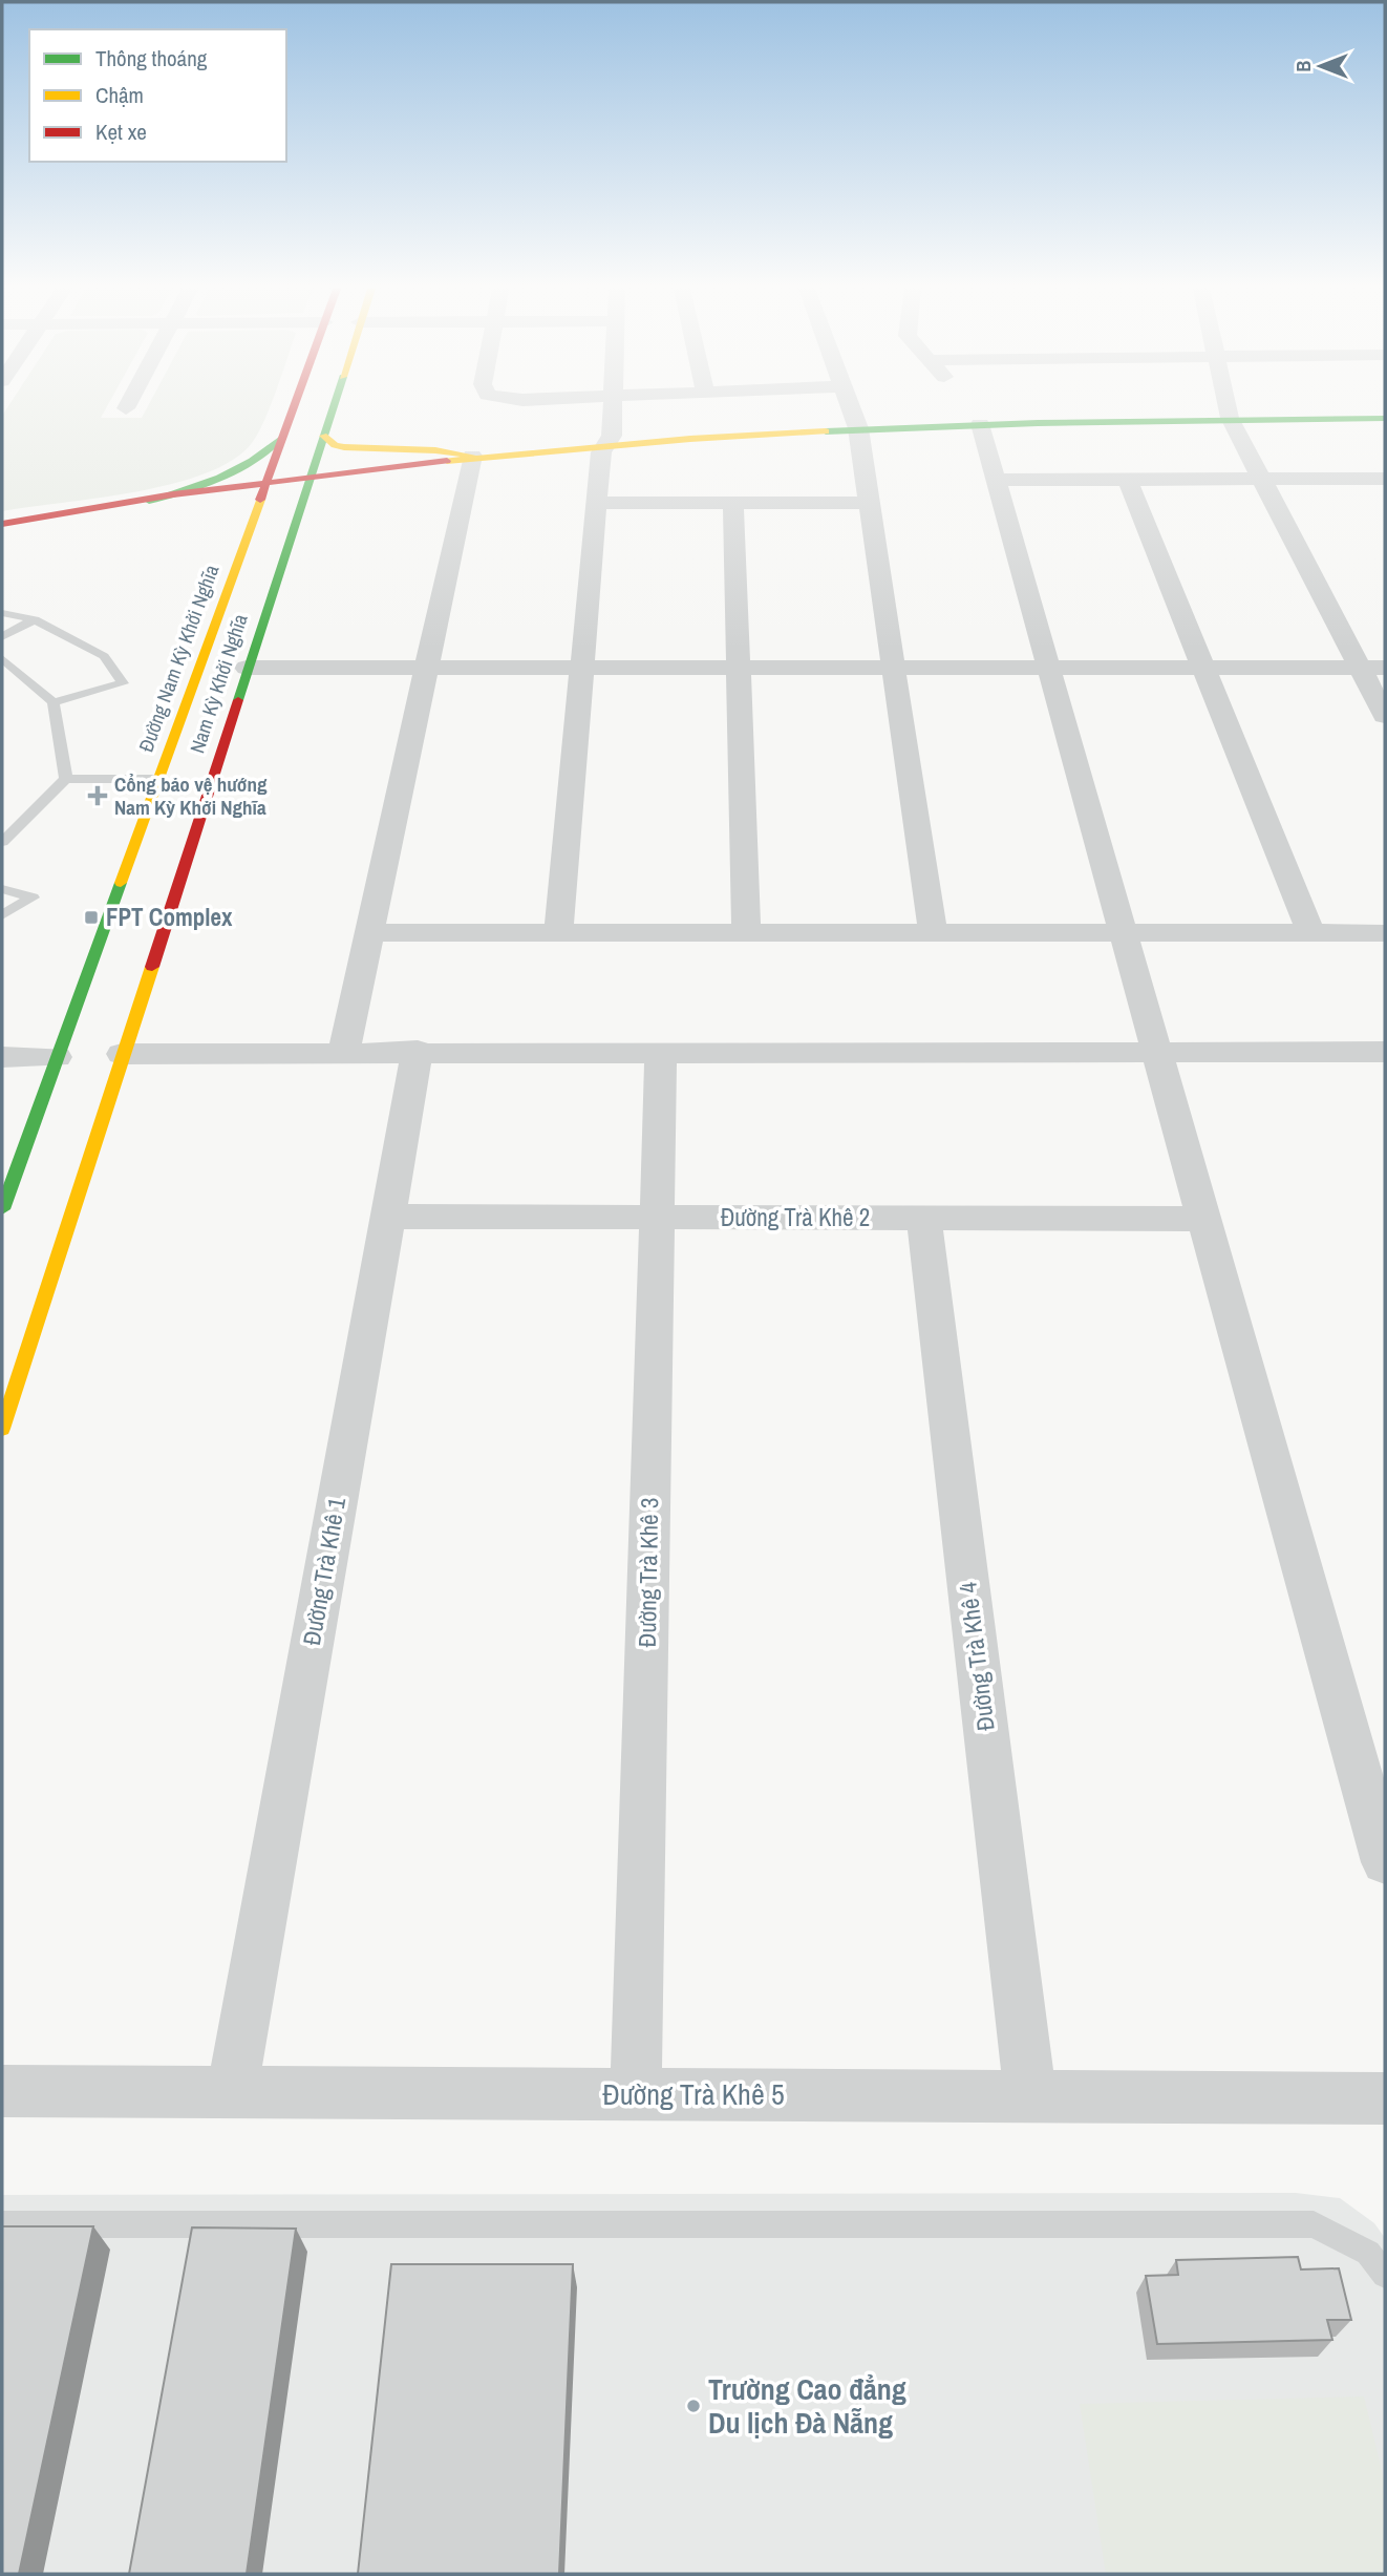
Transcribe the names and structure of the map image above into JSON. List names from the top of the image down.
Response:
{
  "streets": {
    "main road": ["Đường Nam Kỳ Khởi Nghĩa", "Nam Kỳ Khởi Nghĩa"],
    "street": [
      "Đường Trà Khê 2",
      "Đường Trà Khê 1",
      "Đường Trà Khê 3",
      "Đường Trà Khê 4",
      "Đường Trà Khê 5"
    ]
  },
  "crossings": [
    ["Đường Trà Khê 2", "Đường Trà Khê 1"],
    ["Đường Trà Khê 2", "Đường Trà Khê 3"],
    ["Đường Trà Khê 2", "Đường Trà Khê 4"],
    ["Đường Trà Khê 1", "Đường Trà Khê 5"],
    ["Đường Trà Khê 3", "Đường Trà Khê 5"],
    ["Đường Trà Khê 4", "Đường Trà Khê 5"]
  ],
  "places": {
    "health": ["Cổng bảo vệ hướng Nam Kỳ Khởi Nghĩa"],
    "transit": ["FPT Complex"],
    "other": ["Trường Cao đẳng Du lịch Đà Nẵng"]
  },
  "legend": ["Thông thoáng", "Chậm", "Kẹt xe"],
  "north": "left"
}
